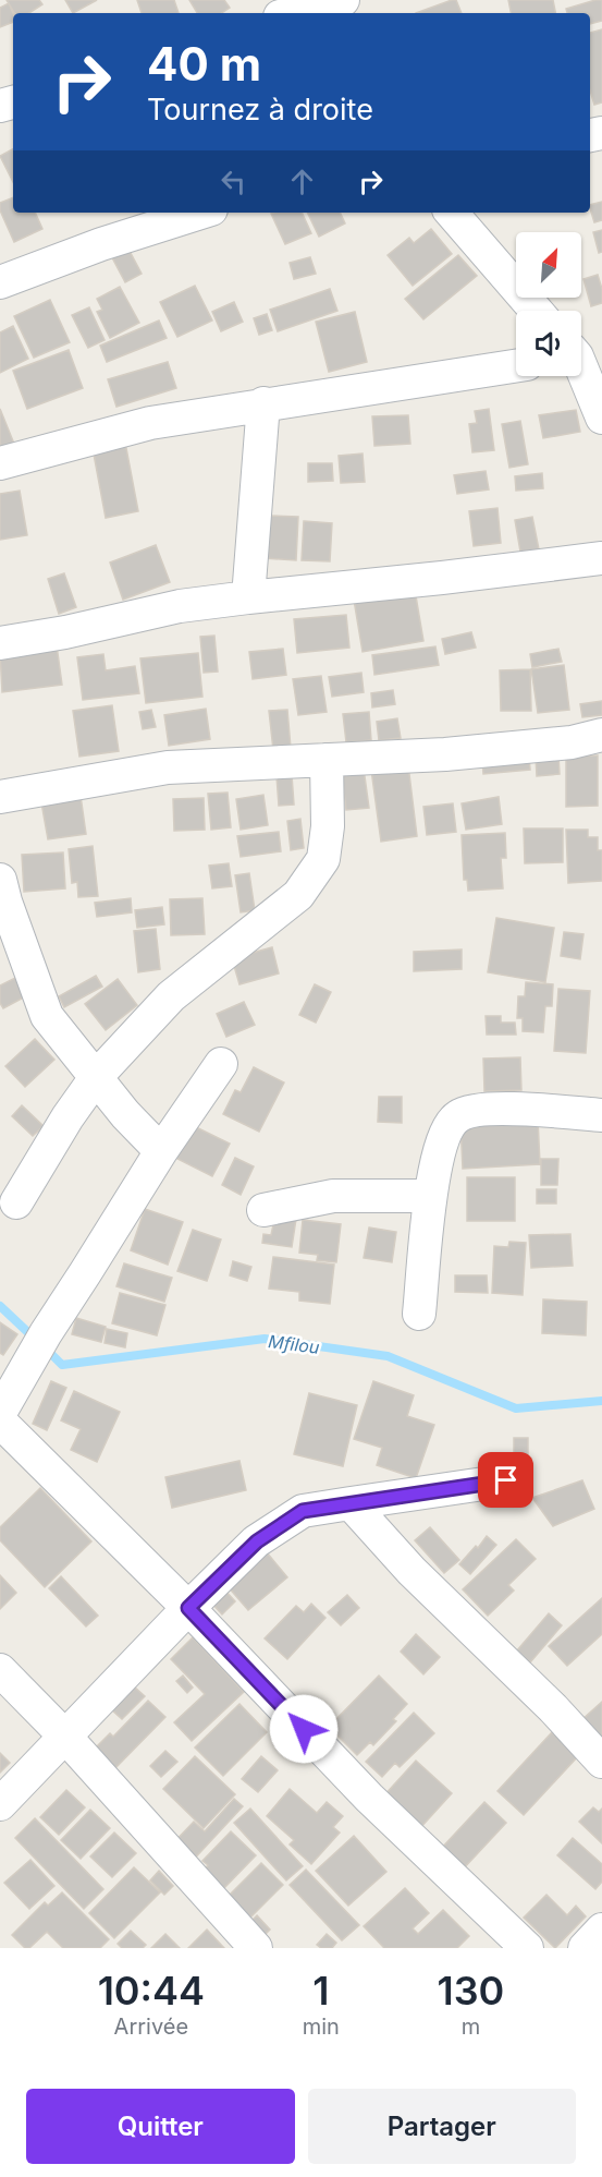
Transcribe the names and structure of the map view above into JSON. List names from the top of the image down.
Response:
{
  "water": ["Mfilou"],
  "north": "top right",
  "page": {
    "turn": ["40 m", "Tournez à droite"],
    "eta": [
      "10:44",
      "Arrivée",
      "1",
      "min",
      "130",
      "m"
    ],
    "buttons": ["Quitter", "Partager"]
  }
}
